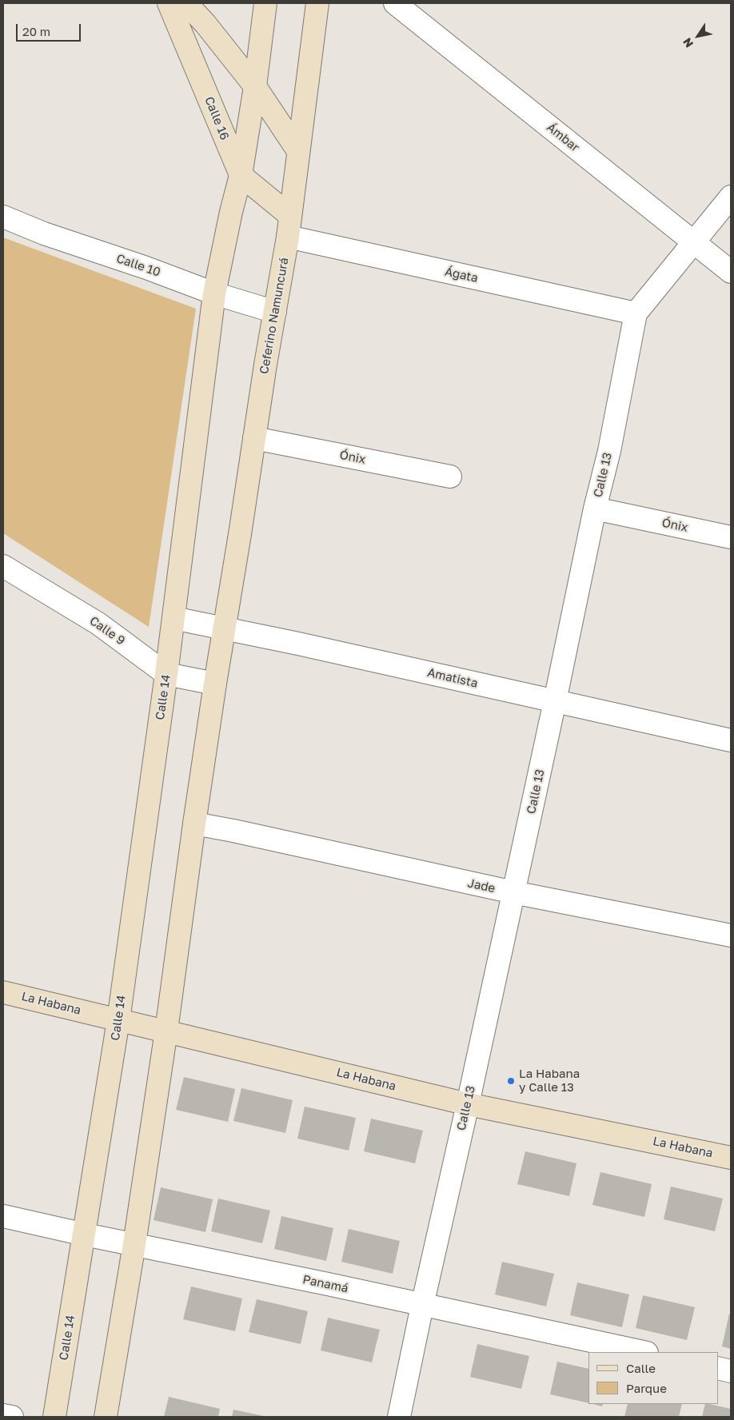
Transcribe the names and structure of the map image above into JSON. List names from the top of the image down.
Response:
{
  "streets": {
    "street": [
      "Calle 16",
      "Ámbar",
      "Calle 10",
      "Ágata",
      "Ceferino Namuncurá",
      "Ónix",
      "Calle 13",
      "Calle 9",
      "Amatista",
      "Calle 14",
      "Jade",
      "La Habana",
      "Panamá"
    ]
  },
  "crossings": [
    ["Calle 16", "Ceferino Namuncurá"],
    ["Ámbar", "Calle 13"],
    ["Calle 10", "Ceferino Namuncurá"],
    ["Ágata", "Ceferino Namuncurá"],
    ["Ágata", "Calle 13"],
    ["Ceferino Namuncurá", "Ónix"],
    ["Ceferino Namuncurá", "Amatista"],
    ["Ónix", "Calle 13"],
    ["Calle 13", "Amatista"],
    ["Calle 13", "Jade"],
    ["Calle 13", "La Habana"],
    ["Calle 13", "Panamá"],
    ["Calle 9", "Calle 14"],
    ["Amatista", "Calle 14"],
    ["Calle 14", "La Habana"],
    ["Calle 14", "Panamá"]
  ],
  "places": ["La Habana y Calle 13"],
  "legend": ["Calle", "Parque"],
  "scale_bar": "20 m",
  "north": "bottom left"
}
